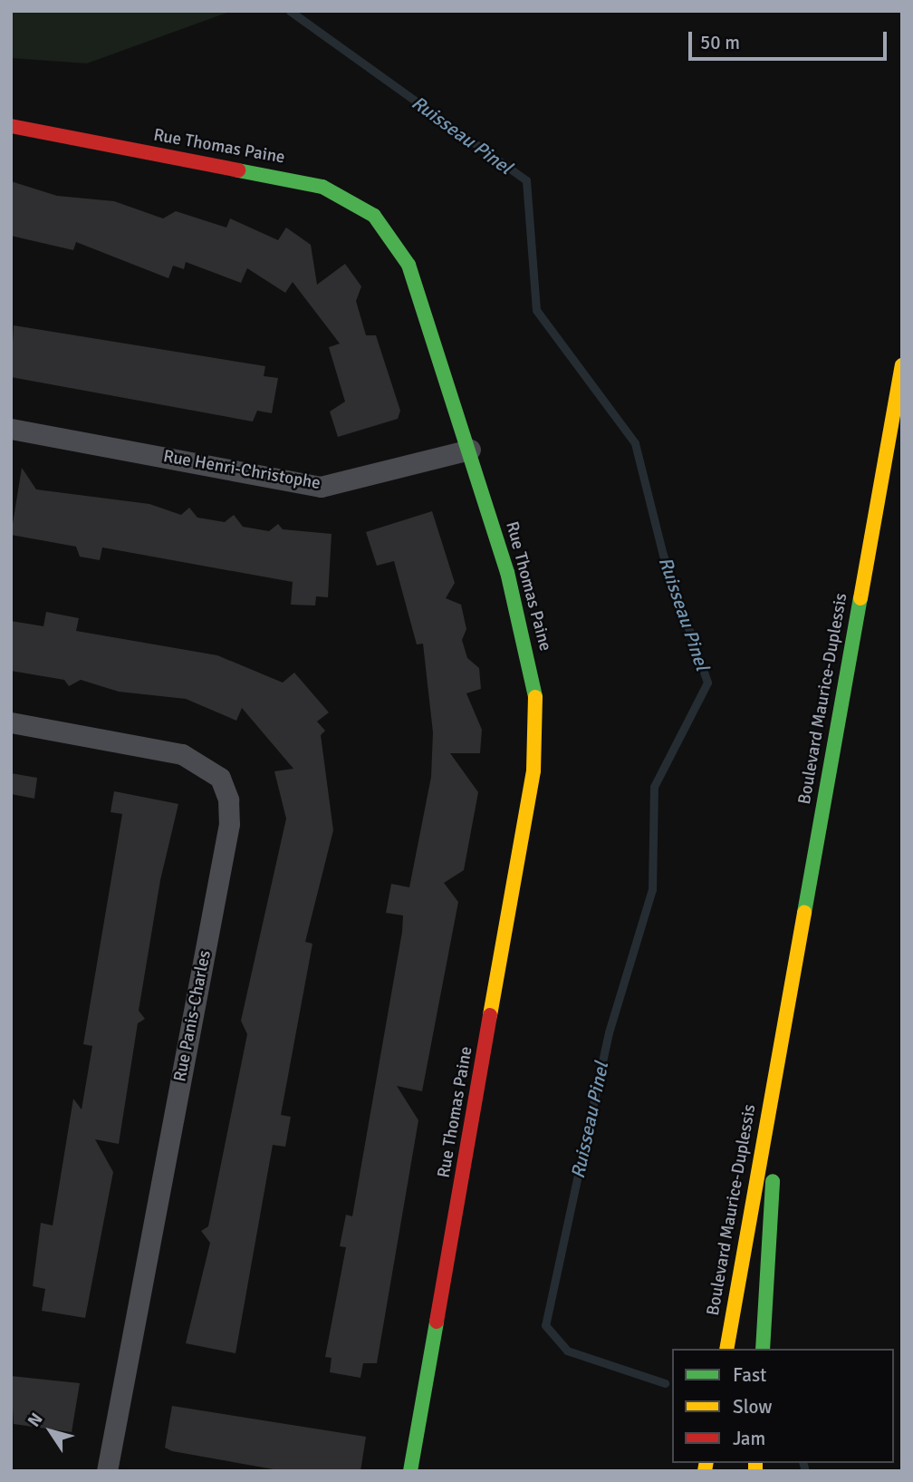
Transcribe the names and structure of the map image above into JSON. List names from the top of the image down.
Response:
{
  "streets": {
    "street": [
      "Rue Thomas Paine",
      "Rue Henri-Christophe",
      "Boulevard Maurice-Duplessis",
      "Rue Panis-Charles"
    ]
  },
  "crossings": [
    ["Rue Thomas Paine", "Rue Henri-Christophe"]
  ],
  "water": ["Ruisseau Pinel"],
  "legend": ["Fast", "Slow", "Jam"],
  "scale_bar": "50 m",
  "north": "top left"
}
